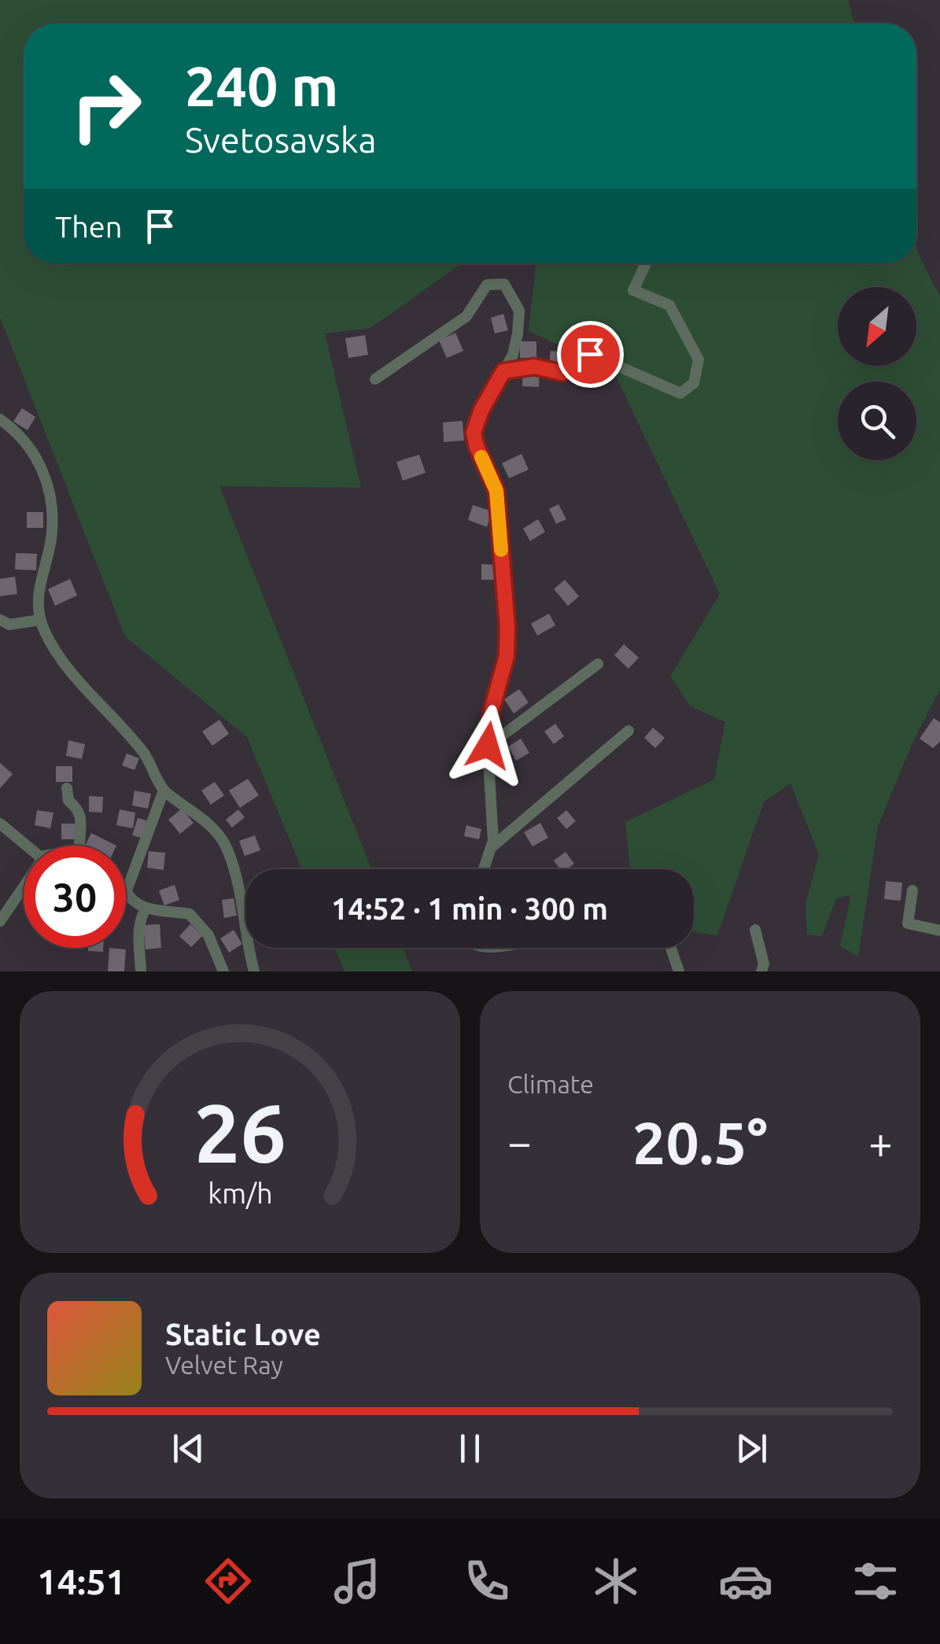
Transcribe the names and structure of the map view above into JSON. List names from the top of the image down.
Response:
{
  "north": "bottom left",
  "page": {
    "turn": ["240 m", "Svetosavska"],
    "then": "Then",
    "limit": "30",
    "trip": "14:52 · 1 min · 300 m",
    "tile": "Climate",
    "heat": ["−", "20.5°", "+"],
    "song": ["Static Love", "Velvet Ray"],
    "tabs": "14:51",
    "gauge": ["26", "km/h"]
  }
}
